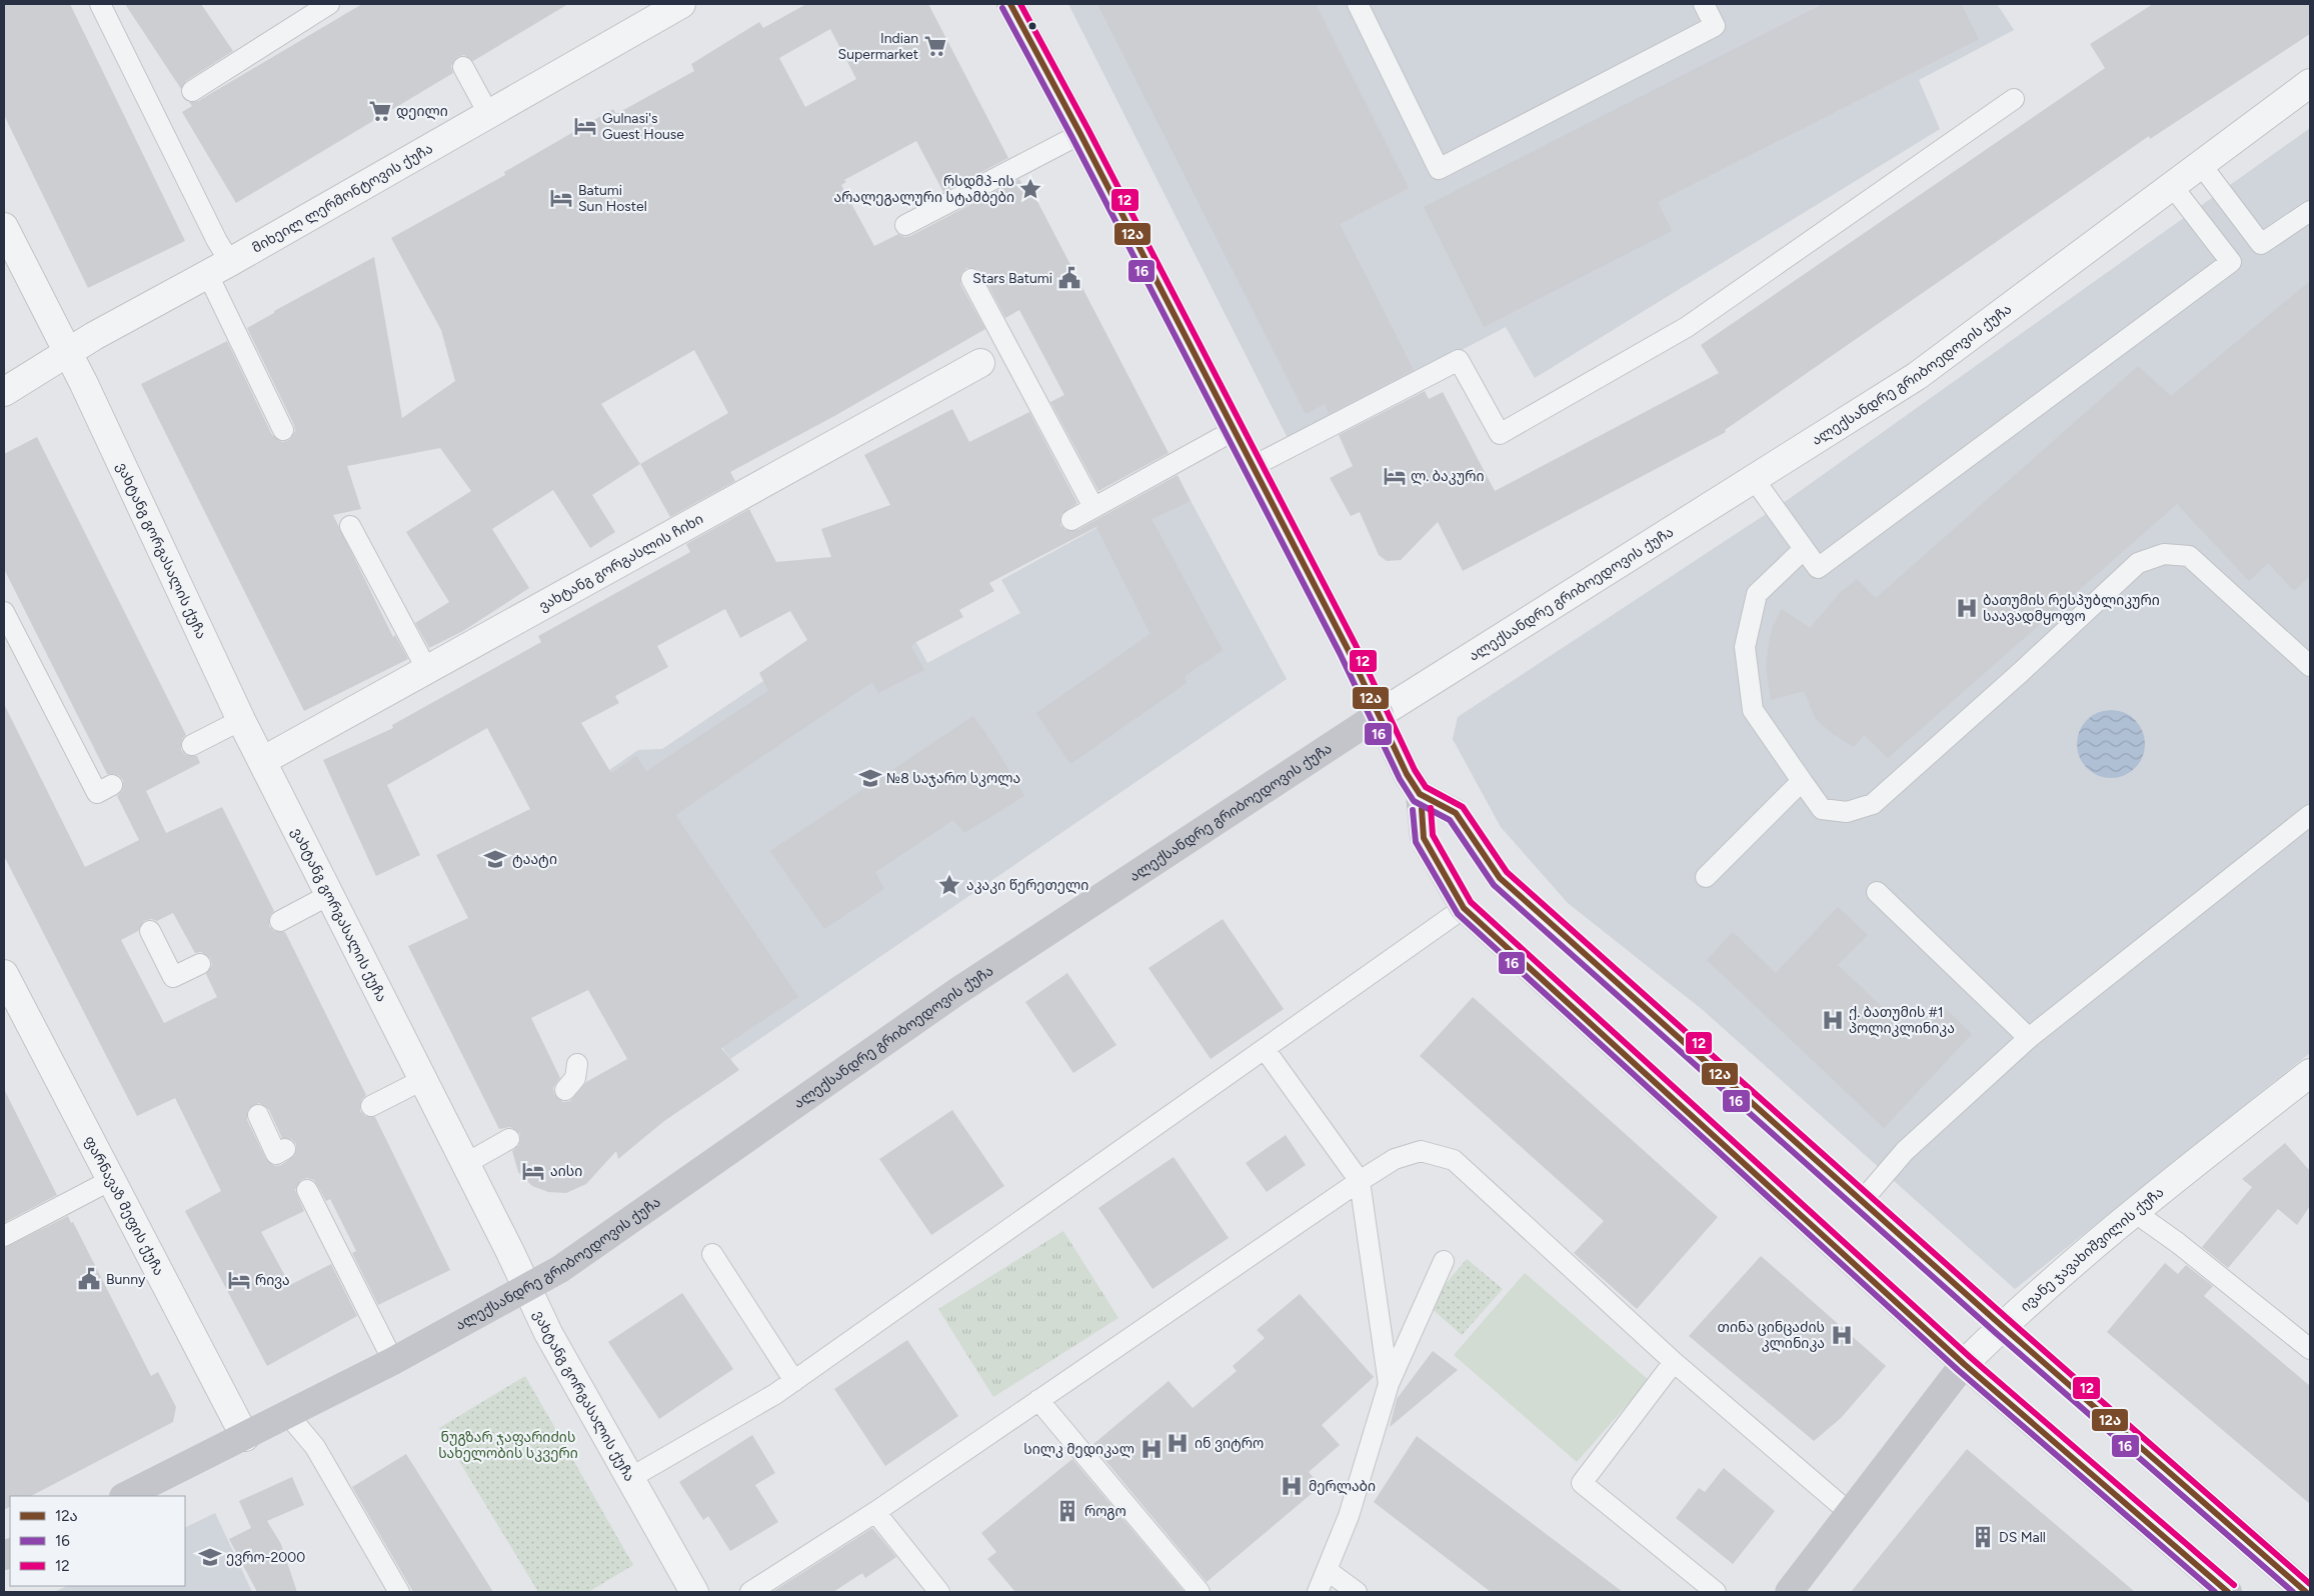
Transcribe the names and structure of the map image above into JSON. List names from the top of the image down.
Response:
{
  "streets": {
    "main road": ["ალექსანდრე გრიბოედოვის ქუჩა", "ივანე ჯავახიშვილის ქუჩა"],
    "street": [
      "მიხეილ ლერმონტოვის ქუჩა",
      "ვახტანგ გორგასალის ქუჩა",
      "ვახტანგ გორგასლის ჩიხი",
      "ფარნავაზ მეფის ქუჩა"
    ]
  },
  "crossings": [
    ["მიხეილ ლერმონტოვის ქუჩა", "ვახტანგ გორგასალის ქუჩა"],
    ["ალექსანდრე გრიბოედოვის ქუჩა", "ვახტანგ გორგასალის ქუჩა"],
    ["ალექსანდრე გრიბოედოვის ქუჩა", "ფარნავაზ მეფის ქუჩა"],
    ["ვახტანგ გორგასალის ქუჩა", "ვახტანგ გორგასლის ჩიხი"]
  ],
  "parks": ["ნუგზარ ჯაფარიძის სახელობის სკვერი"],
  "places": {
    "supermarket": ["Indian Supermarket", "დეილი"],
    "hotel": [
      "Gulnasi's Guest House",
      "Batumi Sun Hostel",
      "ლ. ბაკური",
      "აისი",
      "რივა"
    ],
    "place": ["რსდმპ-ის არალეგალური სტამბები", "აკაკი წერეთელი"],
    "public building": ["Stars Batumi", "Bunny"],
    "hospital": [
      "ბათუმის რესპუბლიკური საავადმყოფო",
      "ქ. ბათუმის #1 პოლიკლინიკა",
      "თინა ცინცაძის კლინიკა",
      "ინ ვიტრო",
      "სილკ მედიკალ",
      "მერლაბი"
    ],
    "school or university": ["№8 საჯარო სკოლა", "ტაატი", "ევრო-2000"],
    "building": ["როგო", "DS Mall"]
  },
  "lines": ["transit line 12ა", "transit line 12", "transit line 16"],
  "legend": ["12ა", "16", "12"]
}
